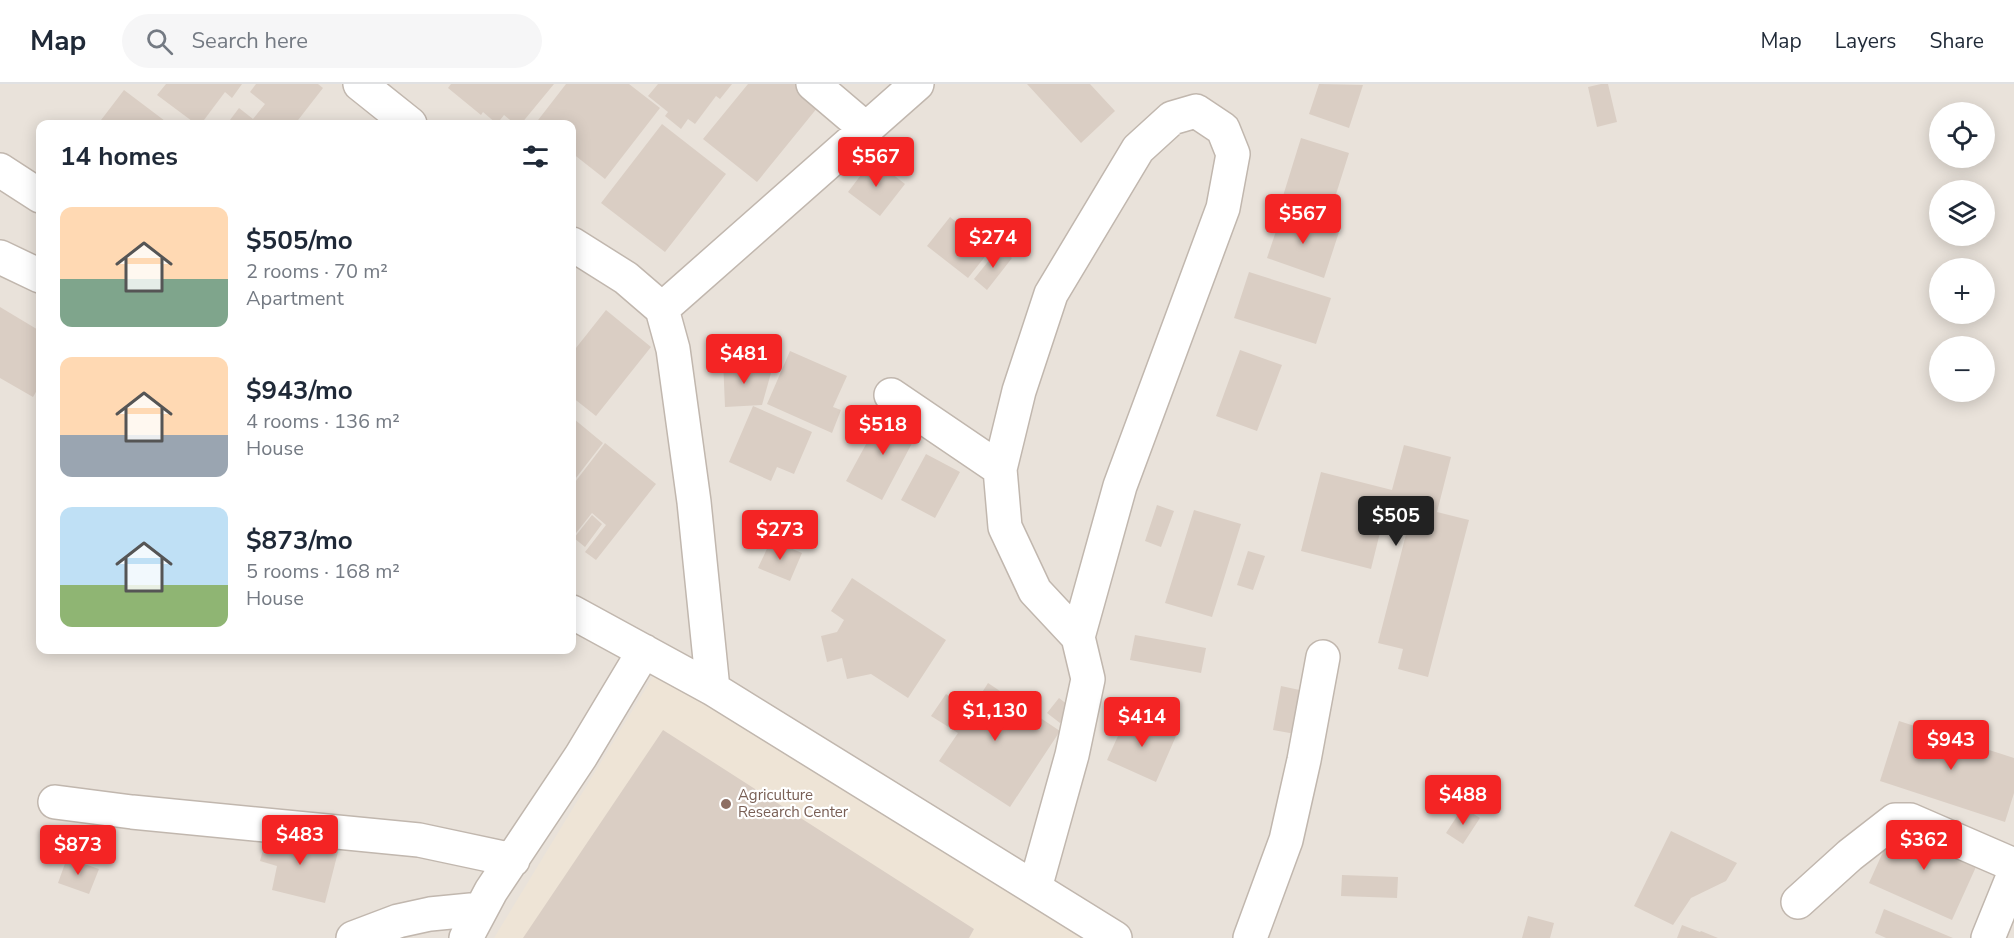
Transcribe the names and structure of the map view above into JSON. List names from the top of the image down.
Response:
{
  "places": ["Agriculture Research Center"],
  "page": {
    "header": "Map",
    "search": "Search here",
    "nav": ["Map", "Layers", "Share"],
    "map_buttons": ["+", "−"],
    "heading": "14 homes",
    "price": [
      "$567",
      "$567",
      "$274",
      "$481",
      "$518",
      "$505",
      "$273",
      "$1,130",
      "$414",
      "$943",
      "$488",
      "$483",
      "$362",
      "$873"
    ],
    "list": [
      {
        "name": "$505/mo",
        "note": "2 rooms · 70 m² · Apartment"
      },
      {
        "name": "$943/mo",
        "note": "4 rooms · 136 m² · House"
      },
      {
        "name": "$873/mo",
        "note": "5 rooms · 168 m² · House"
      }
    ]
  }
}
